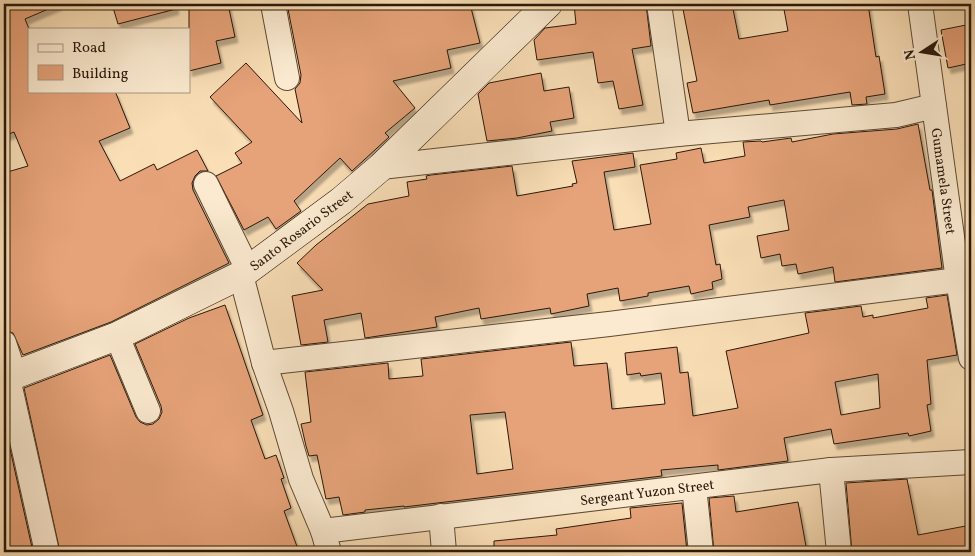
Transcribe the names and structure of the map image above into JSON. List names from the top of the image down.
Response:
{
  "streets": {
    "street": ["Gumamela Street", "Santo Rosario Street", "Sergeant Yuzon Street"]
  },
  "legend": ["Road", "Building"],
  "north": "left"
}
